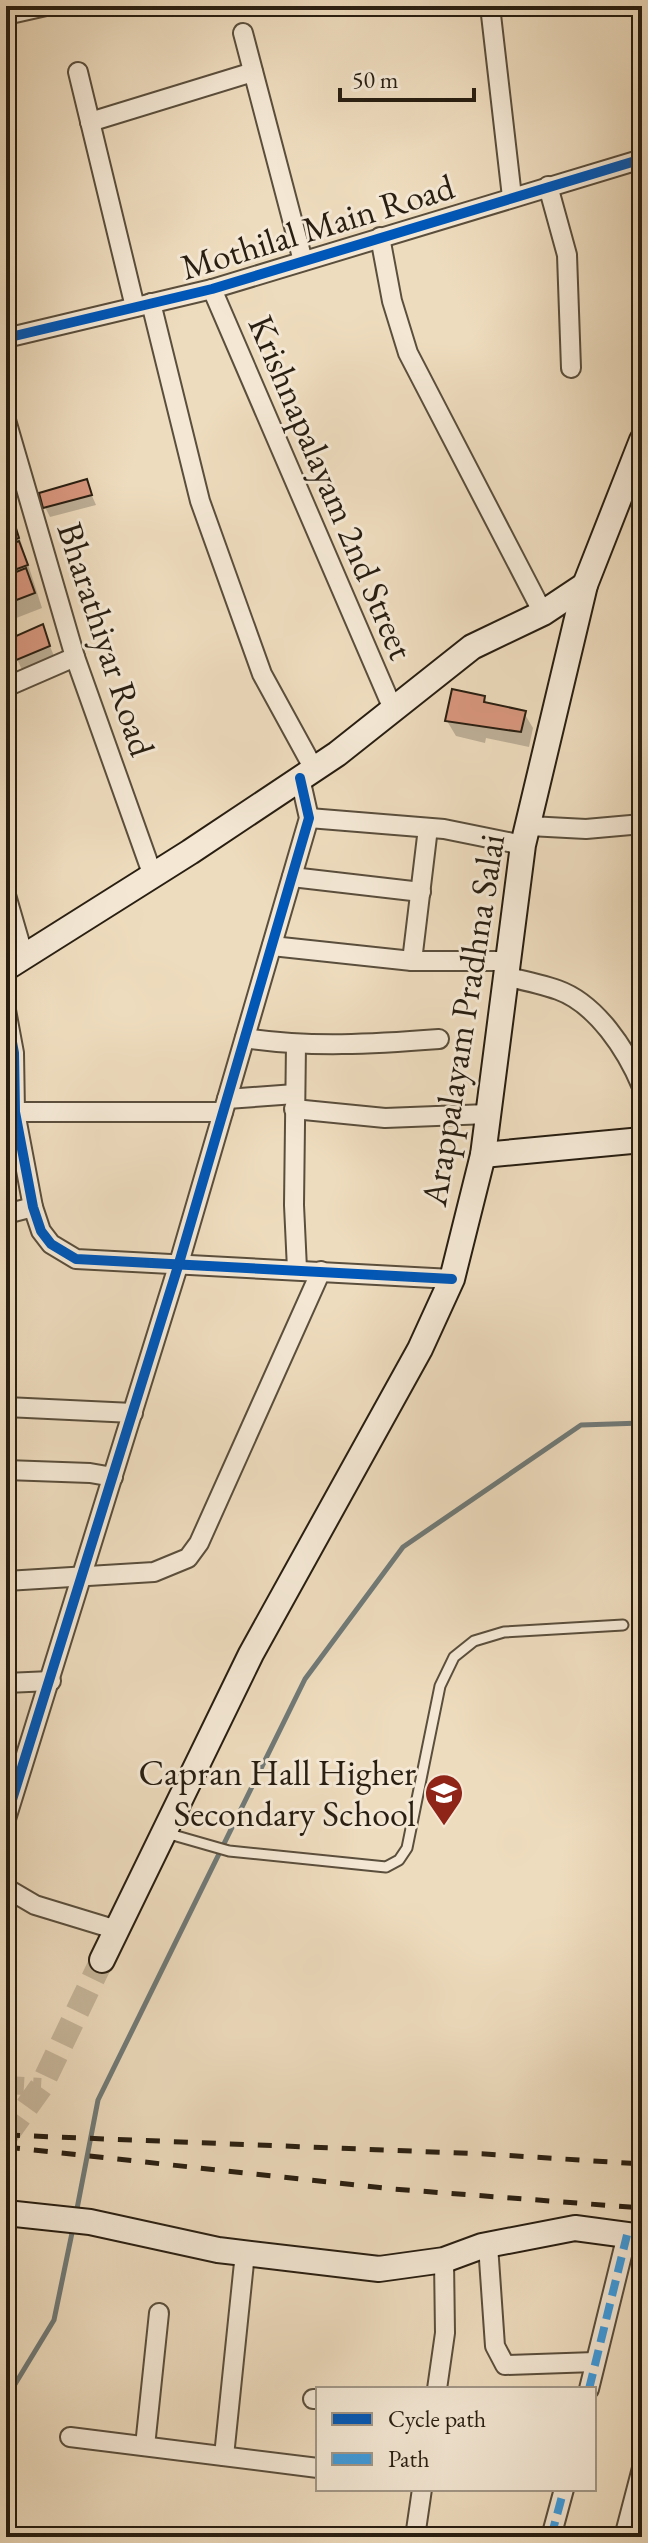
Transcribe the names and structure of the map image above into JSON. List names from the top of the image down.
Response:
{
  "streets": {
    "main road": ["Arappalayam Pradhna Salai"],
    "street": ["Mothilal Main Road", "Krishnapalayam 2nd Street", "Bharathiyar Road"]
  },
  "crossings": [
    ["Mothilal Main Road", "Krishnapalayam 2nd Street"]
  ],
  "places": {
    "school or university": ["Capran Hall Higher Secondary School"]
  },
  "legend": ["Cycle path", "Path"],
  "scale_bar": "50 m"
}
